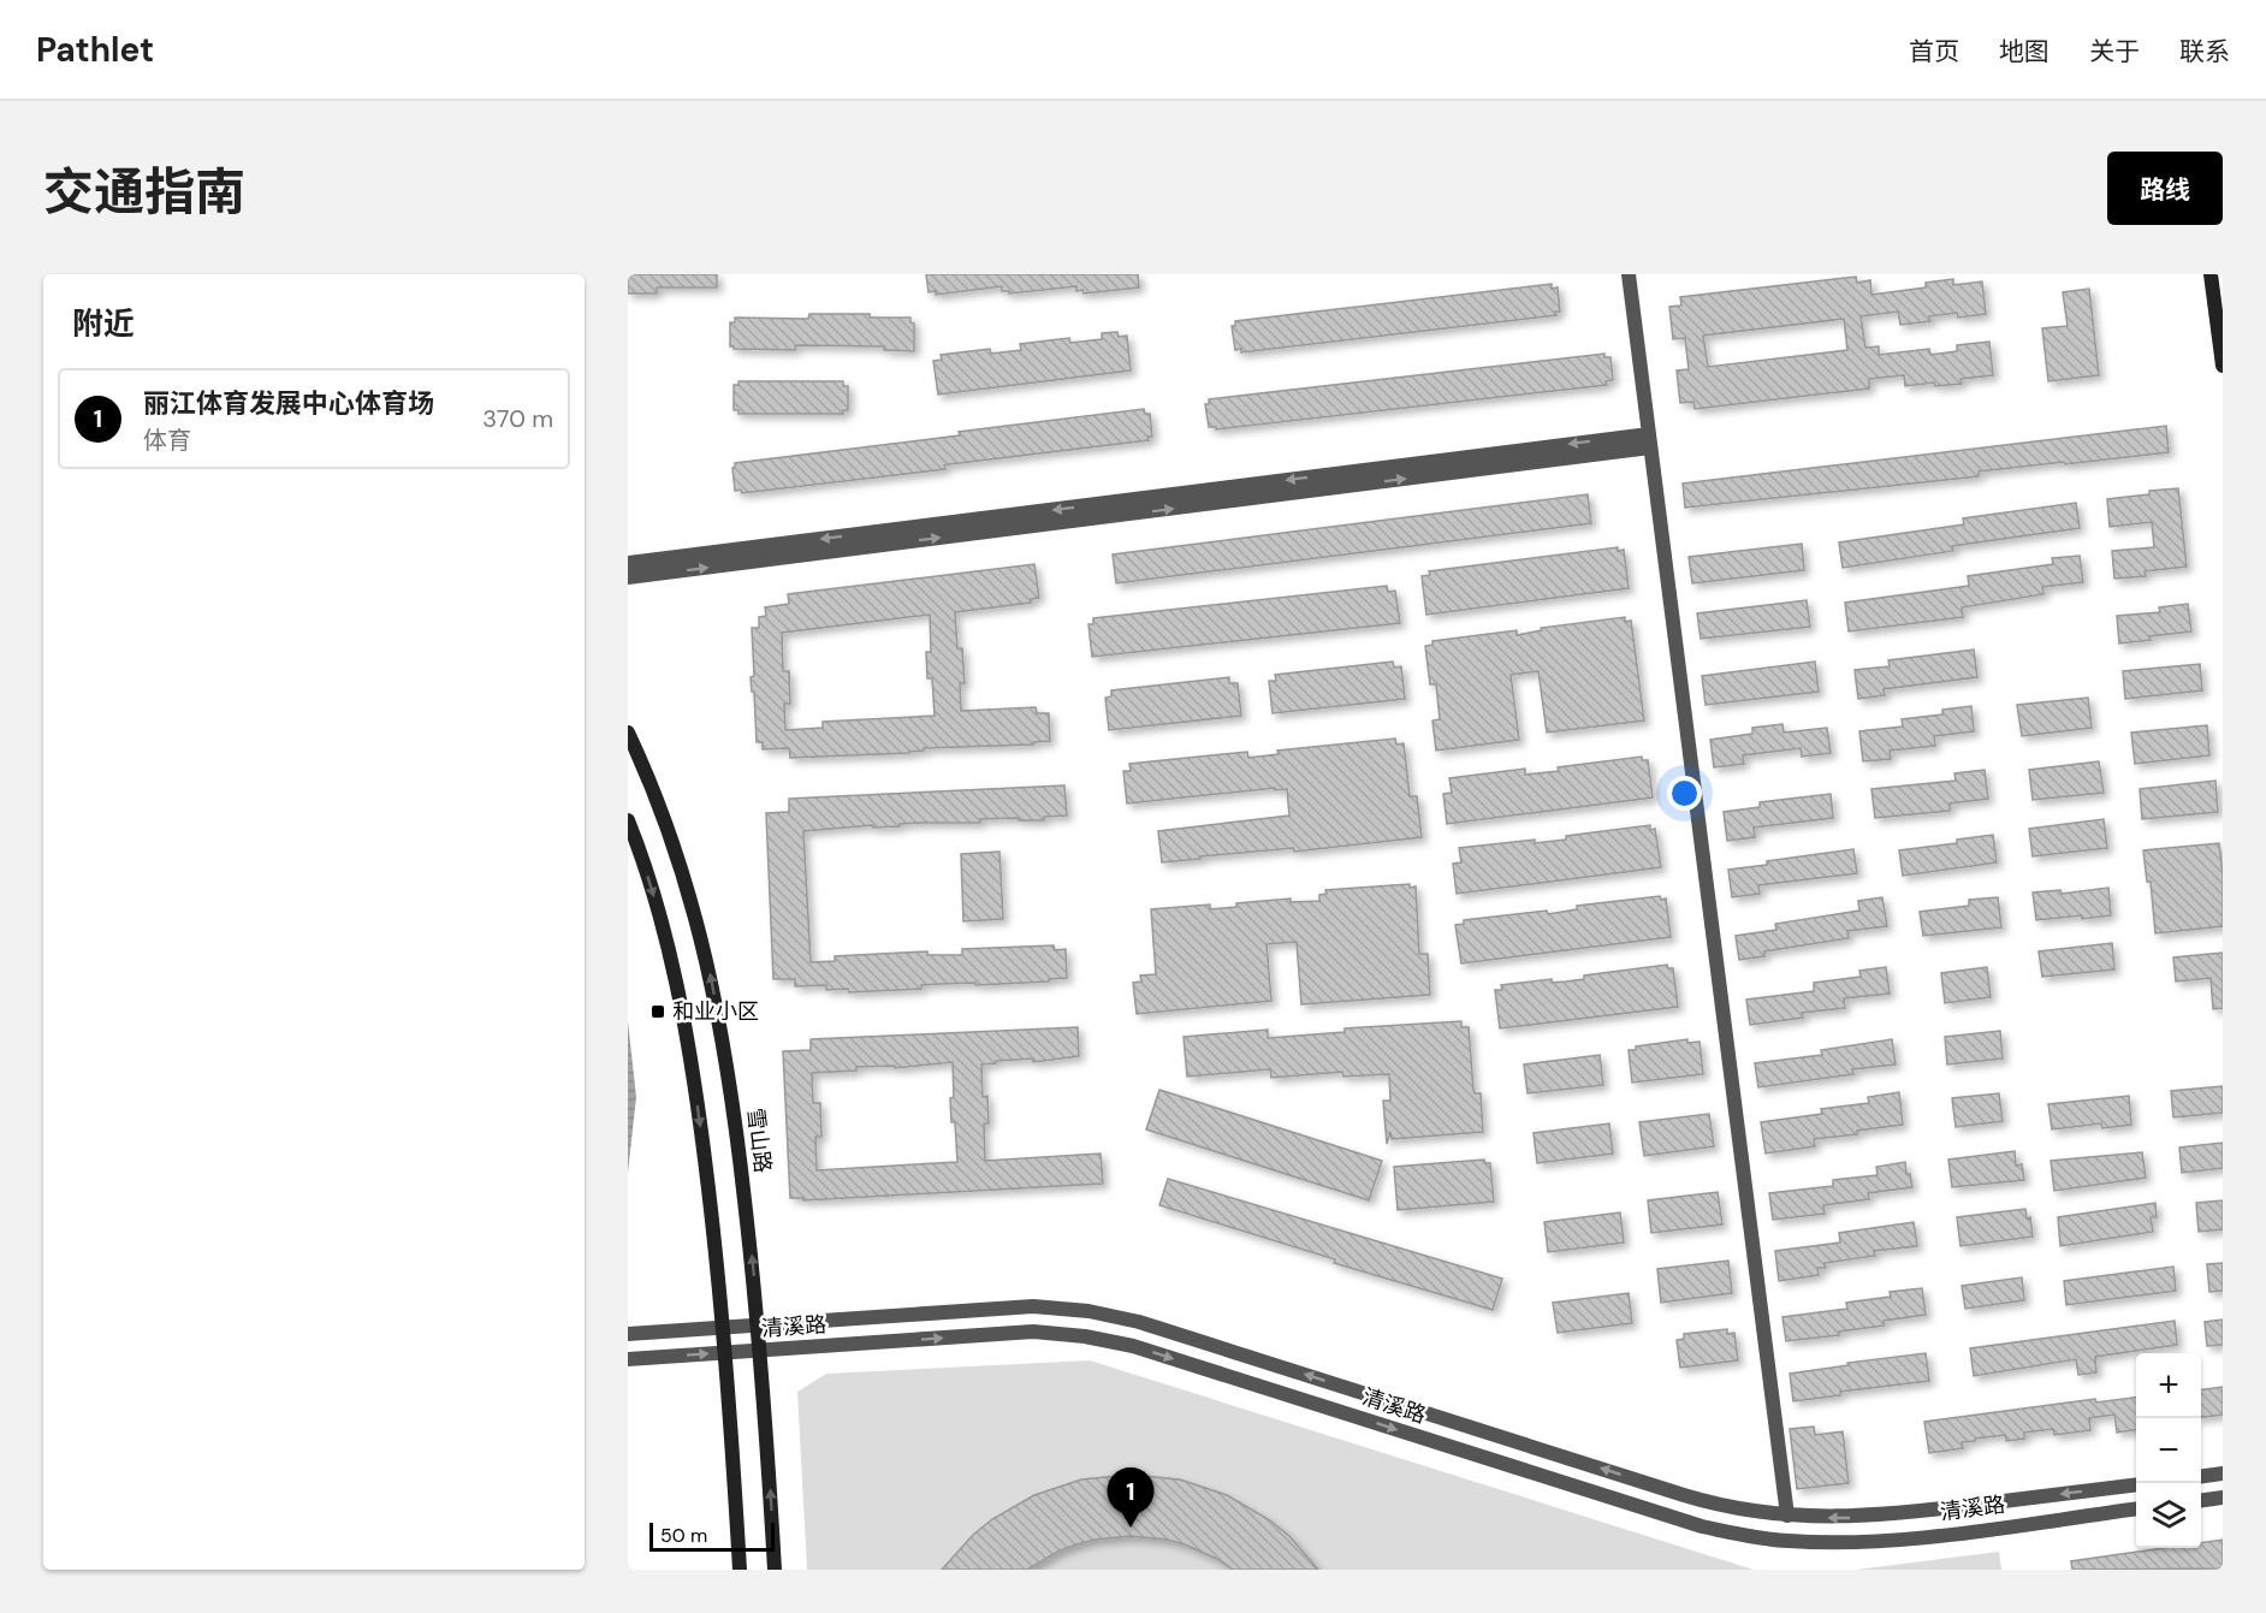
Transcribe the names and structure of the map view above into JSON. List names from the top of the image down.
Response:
{
  "streets": {
    "main road": ["雪山路"],
    "street": ["清溪路"]
  },
  "crossings": [
    ["雪山路", "清溪路"]
  ],
  "places": {
    "transit": ["和业小区"]
  },
  "scale_bar": "50 m",
  "page": {
    "header": "Pathlet",
    "nav": [
      "首页",
      "地图",
      "关于",
      "联系"
    ],
    "title": "交通指南",
    "buttons": "路线",
    "heading": "附近",
    "list": [
      {
        "mark": "1",
        "name": "丽江体育发展中心体育场",
        "note": "体育",
        "value": "370 m"
      }
    ],
    "map_buttons": ["+", "−"],
    "pins": "1",
    "scale": "50 m"
  }
}
